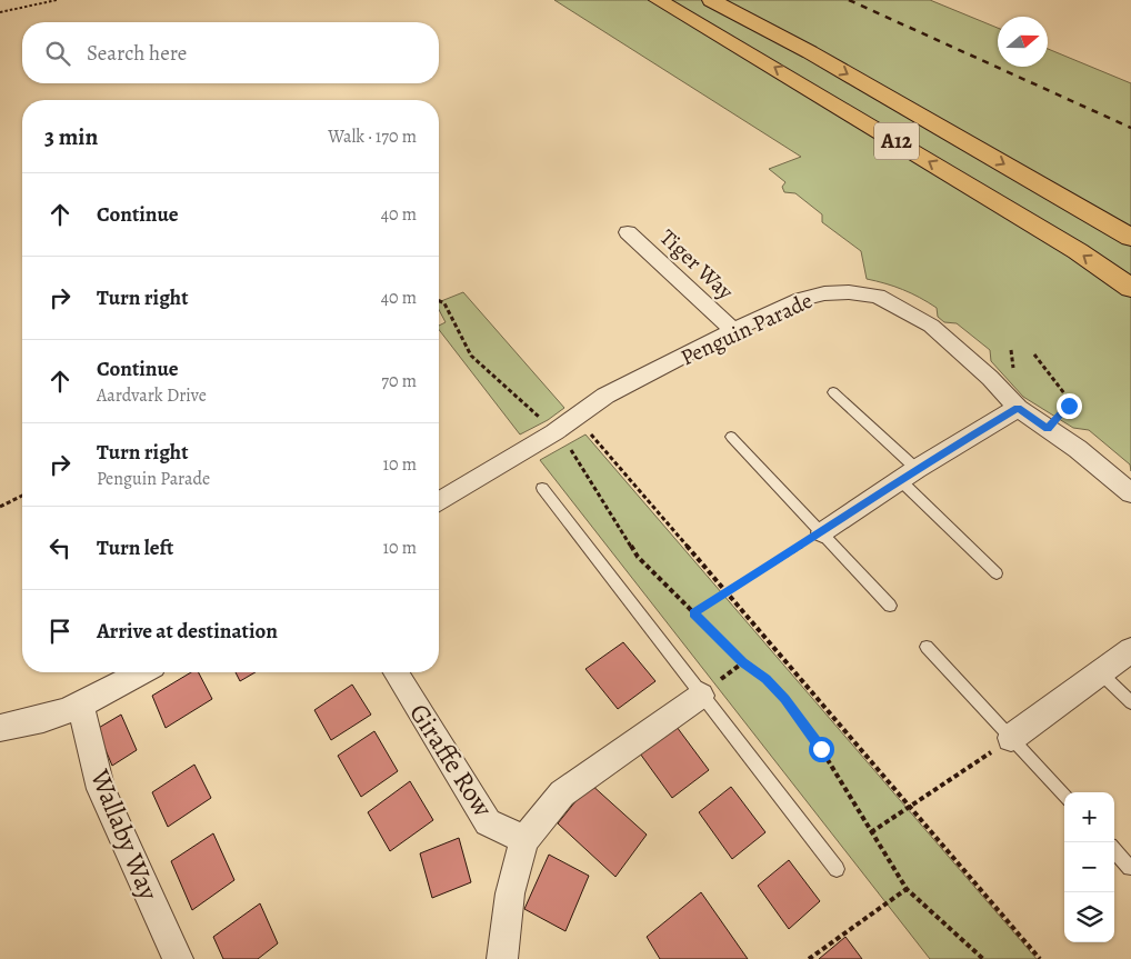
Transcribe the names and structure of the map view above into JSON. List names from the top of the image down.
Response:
{
  "streets": {
    "highway": ["A12"],
    "street": [
      "Tiger Way",
      "Penguin Parade",
      "Giraffe Row",
      "Wallaby Way"
    ]
  },
  "crossings": [
    ["Tiger Way", "Penguin Parade"]
  ],
  "north": "right",
  "page": {
    "search": "Search here",
    "heading": ["3 min", "Walk · 170 m"],
    "list": [
      ["Continue", "40 m"],
      ["Turn right", "40 m"],
      ["Continue", "Aardvark Drive", "70 m"],
      ["Turn right", "Penguin Parade", "10 m"],
      ["Turn left", "10 m"],
      "Arrive at destination"
    ],
    "map_buttons": ["+", "−"]
  }
}
